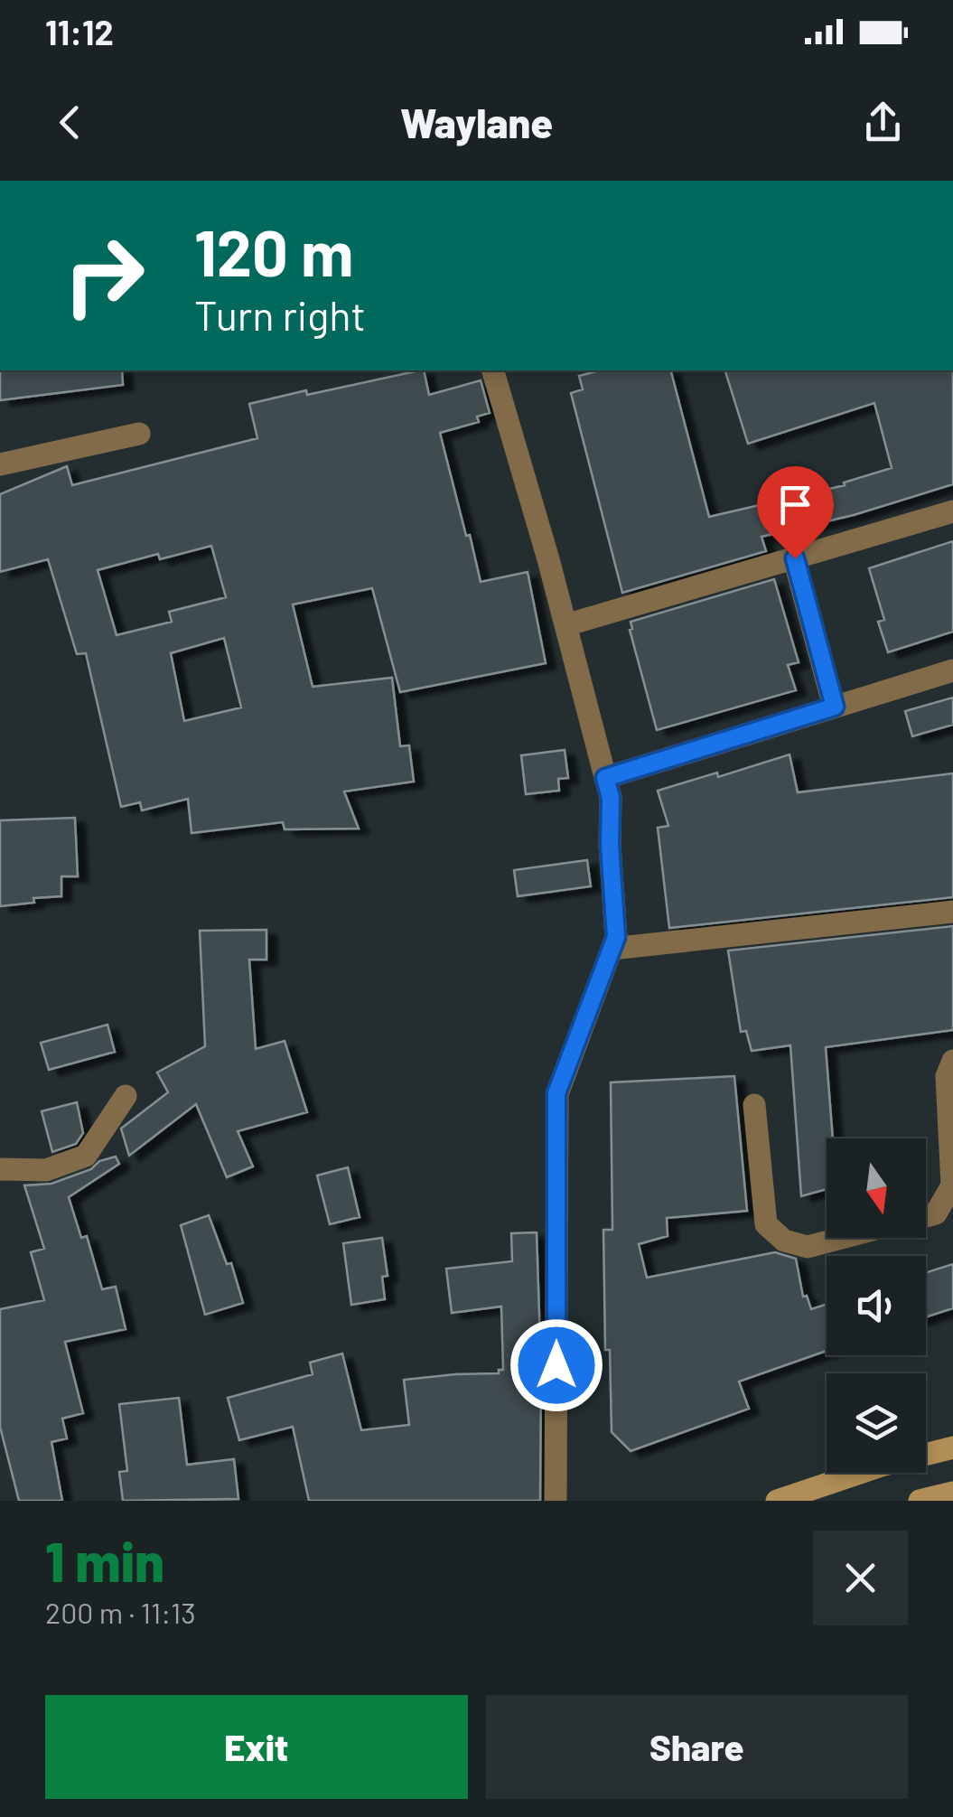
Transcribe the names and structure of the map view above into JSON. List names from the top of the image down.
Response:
{
  "north": "bottom",
  "page": {
    "status": "11:12",
    "header": "Waylane",
    "turn": ["120 m", "Turn right"],
    "heading": ["1 min", "200 m · 11:13"],
    "buttons": ["Exit", "Share"]
  }
}
